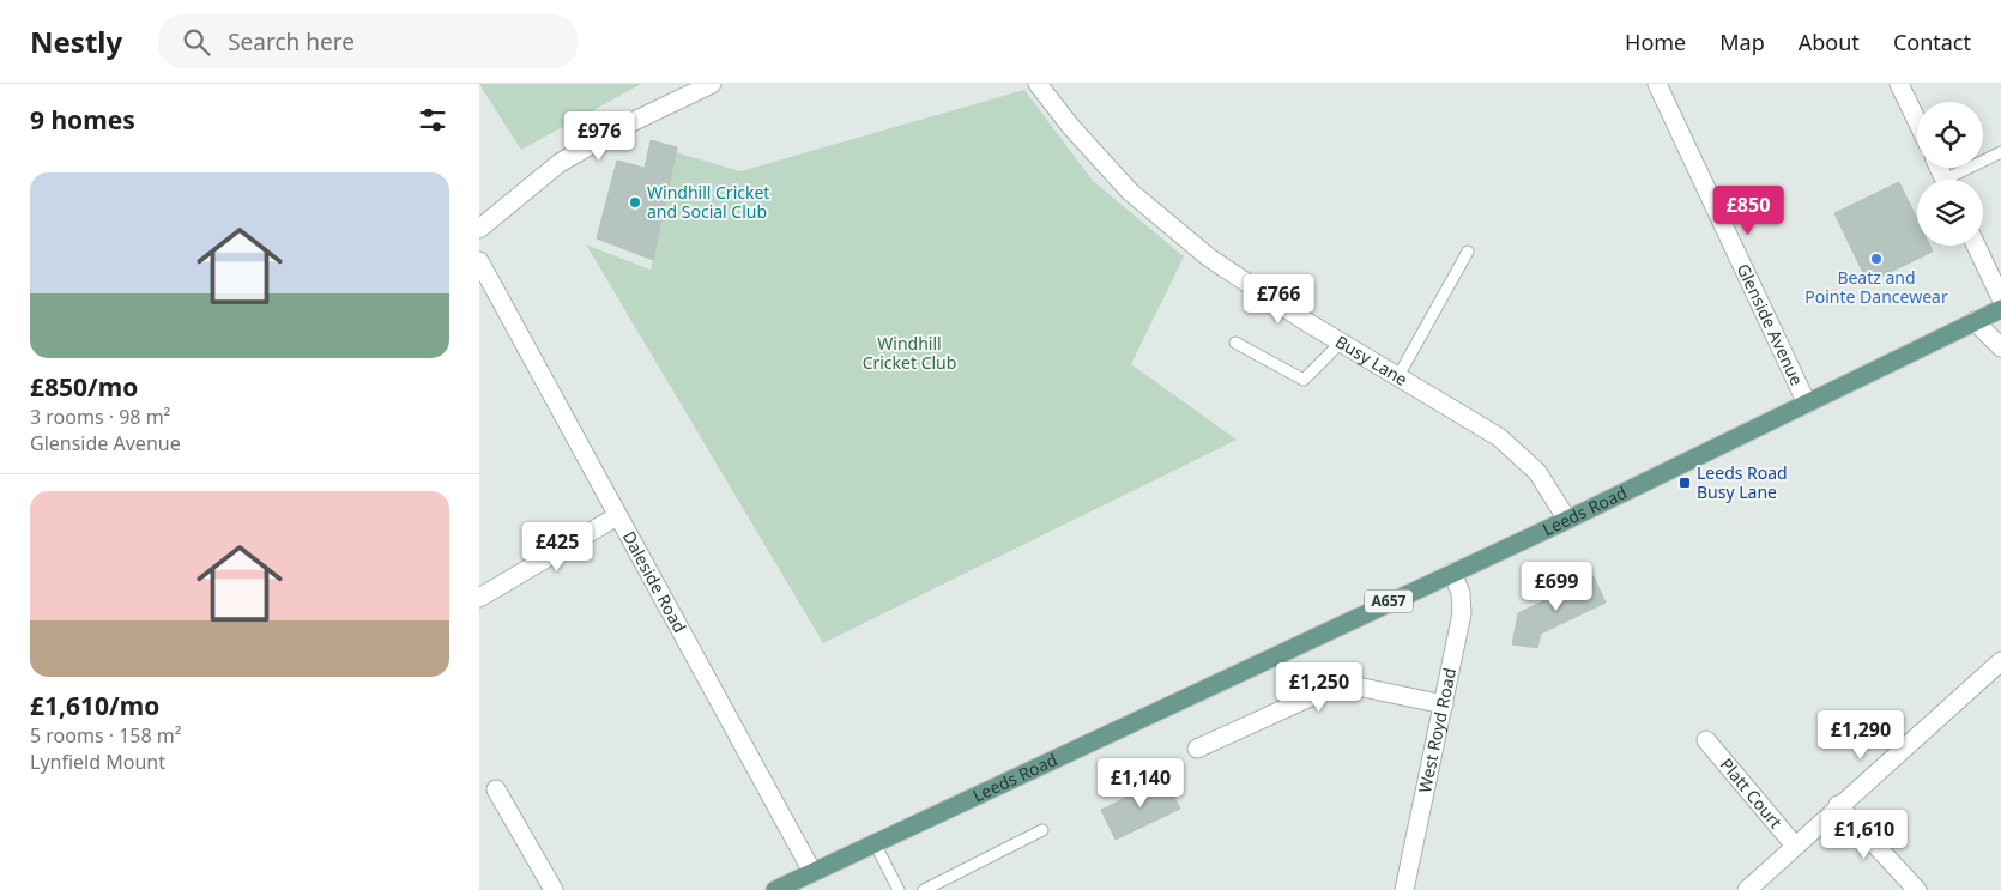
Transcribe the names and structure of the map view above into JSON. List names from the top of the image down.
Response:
{
  "streets": {
    "main road": ["Leeds Road", "A657"],
    "street": [
      "Glenside Avenue",
      "Busy Lane",
      "Daleside Road",
      "West Royd Road",
      "Platt Court"
    ]
  },
  "crossings": [
    ["Glenside Avenue", "Leeds Road"],
    ["Busy Lane", "Leeds Road"],
    ["Leeds Road", "Daleside Road"],
    ["Leeds Road", "West Royd Road"]
  ],
  "parks": ["Windhill Cricket Club"],
  "places": {
    "other": ["Windhill Cricket and Social Club", "Beatz and Pointe Dancewear"],
    "transit": ["Leeds Road Busy Lane"]
  },
  "page": {
    "header": "Nestly",
    "search": "Search here",
    "nav": [
      "Home",
      "Map",
      "About",
      "Contact"
    ],
    "heading": "9 homes",
    "price": [
      "£976",
      "£850",
      "£766",
      "£425",
      "£699",
      "£1,250",
      "£1,290",
      "£1,140",
      "£1,610"
    ],
    "list": [
      {
        "name": "£850/mo",
        "note": "3 rooms · 98 m² · Glenside Avenue"
      },
      {
        "name": "£1,610/mo",
        "note": "5 rooms · 158 m² · Lynfield Mount"
      }
    ]
  }
}
